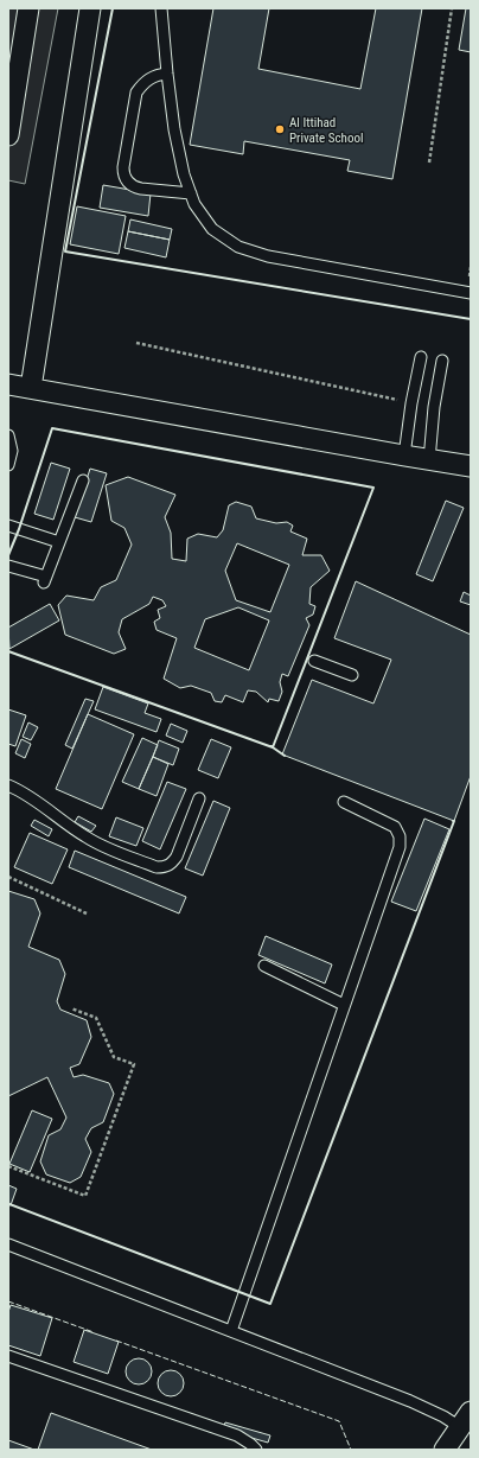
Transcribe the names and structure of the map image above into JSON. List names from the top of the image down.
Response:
{
  "places": ["Al Ittihad Private School"]
}
